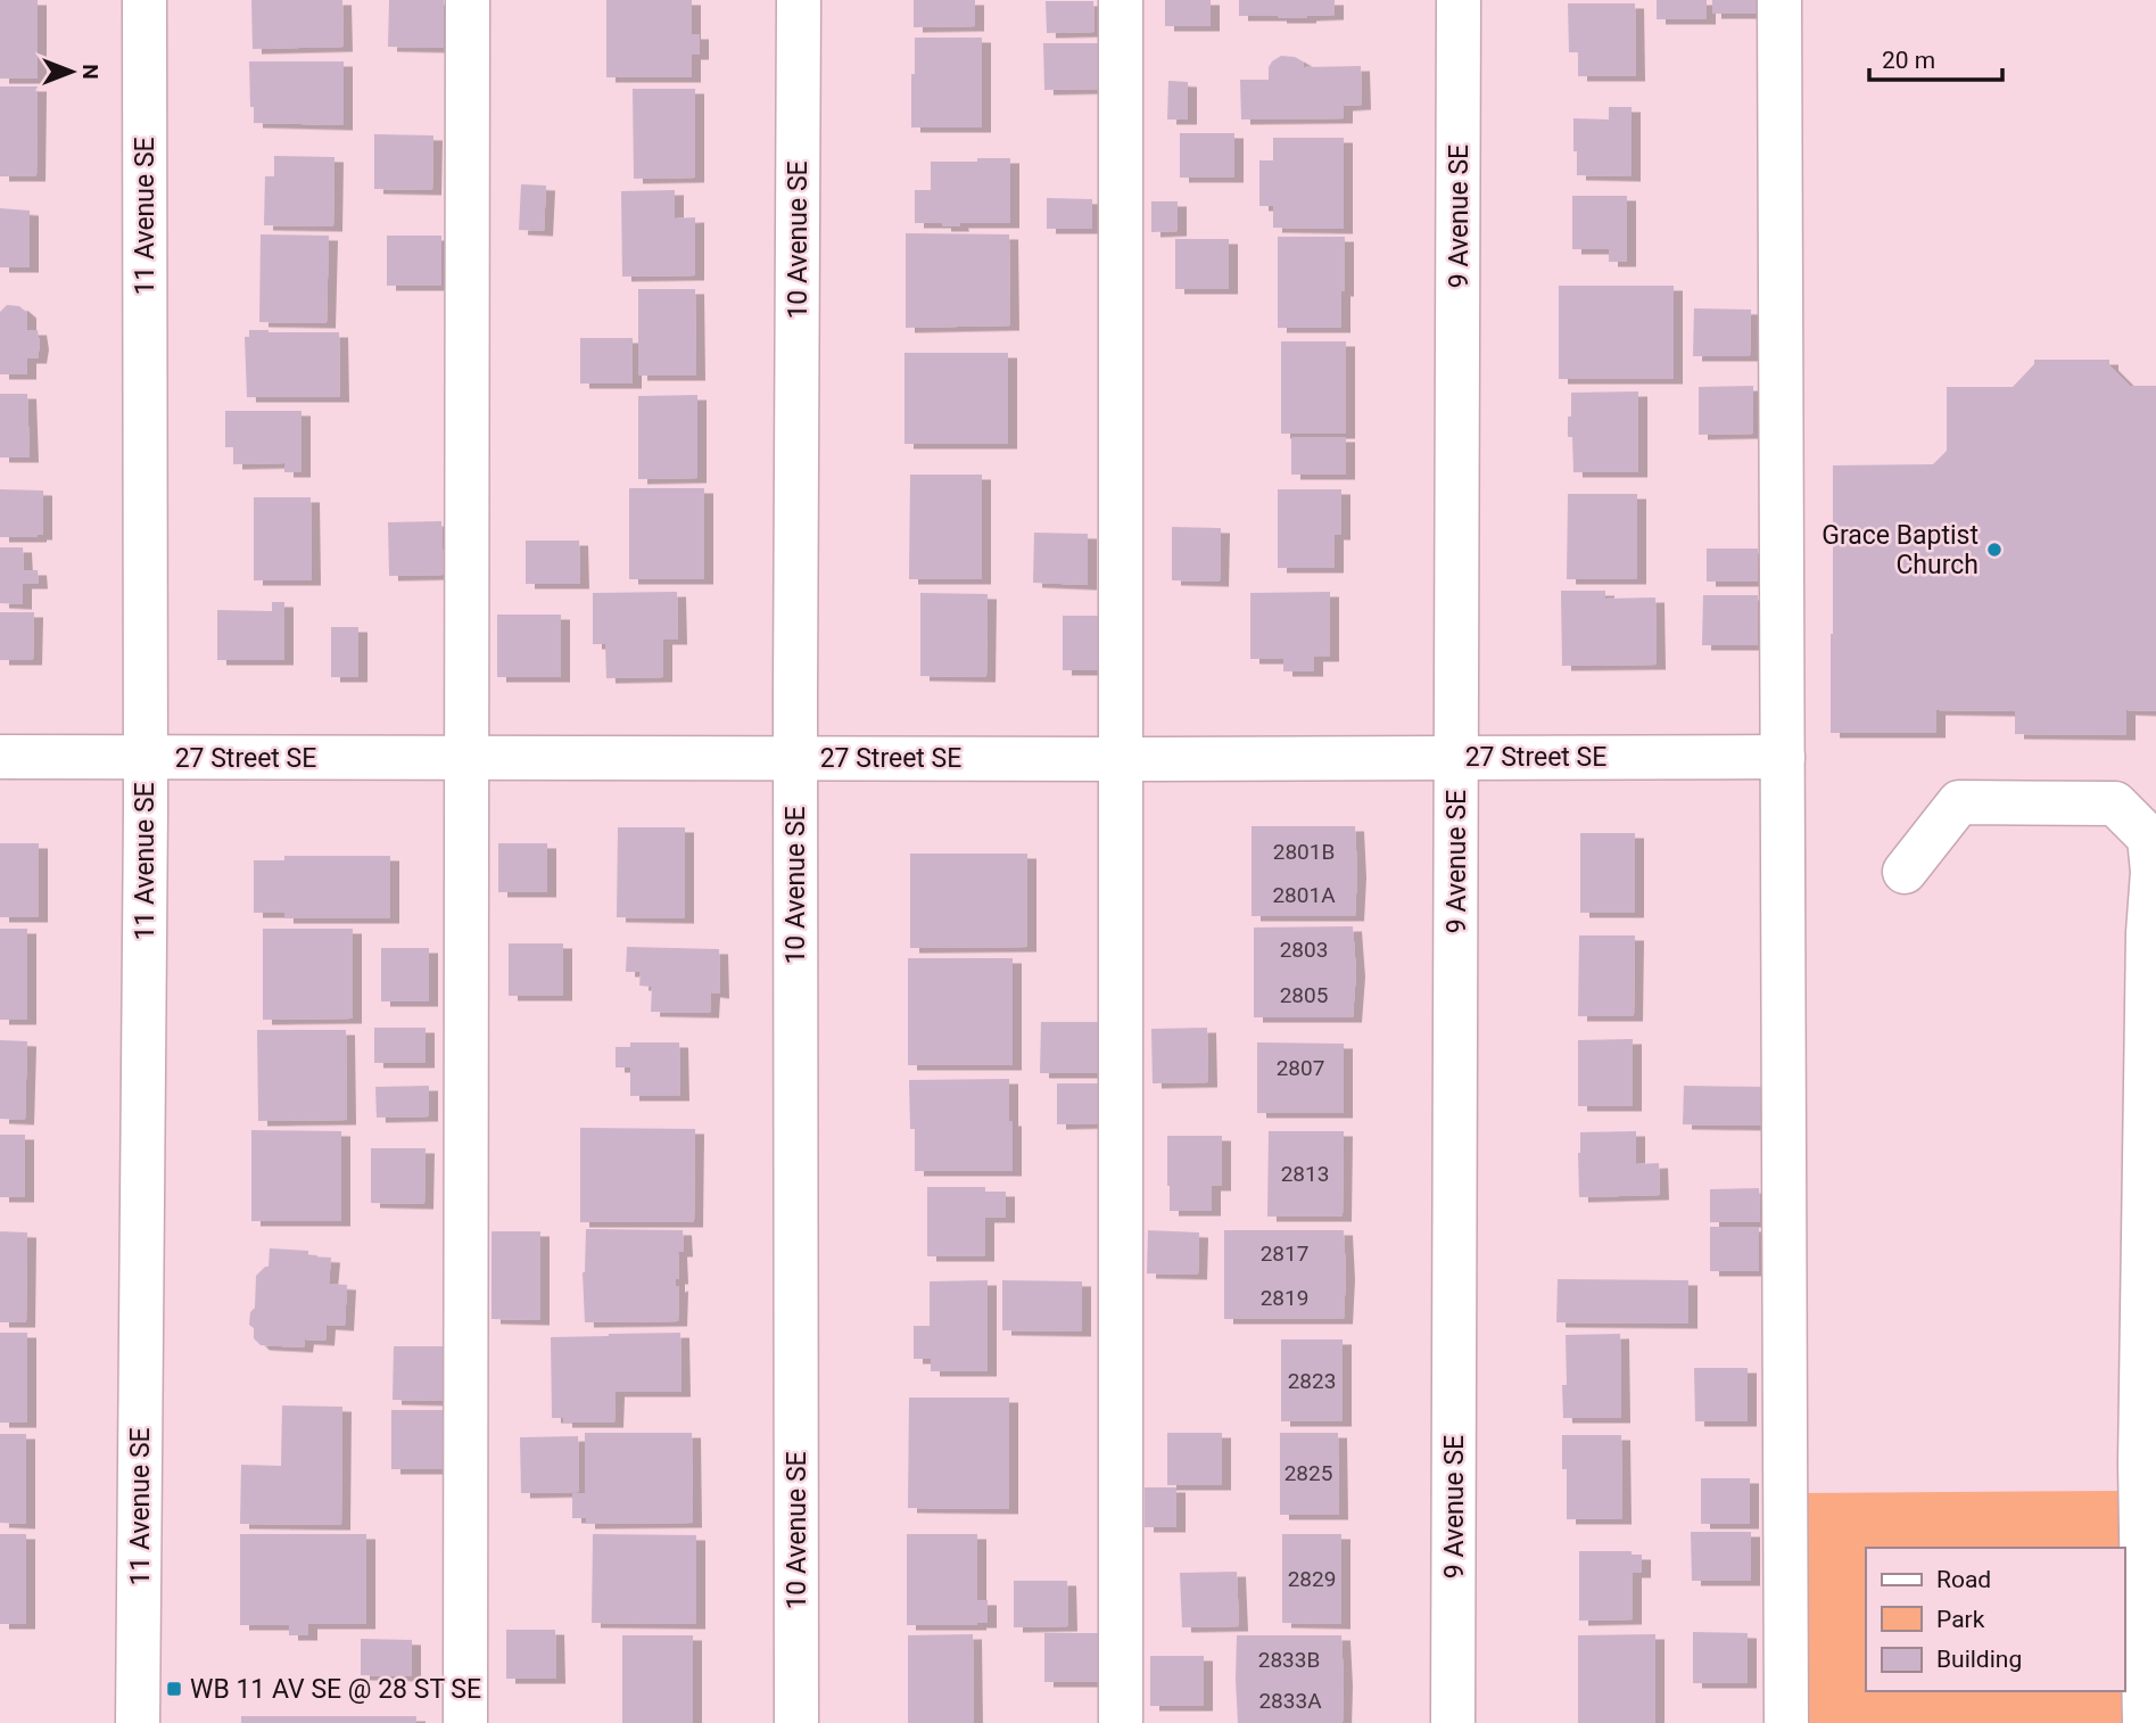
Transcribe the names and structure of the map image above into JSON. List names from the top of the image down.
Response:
{
  "streets": {
    "street": [
      "11 Avenue SE",
      "9 Avenue SE",
      "10 Avenue SE",
      "27 Street SE"
    ]
  },
  "crossings": [
    ["11 Avenue SE", "27 Street SE"],
    ["9 Avenue SE", "27 Street SE"],
    ["10 Avenue SE", "27 Street SE"]
  ],
  "places": {
    "other": ["Grace Baptist Church"],
    "transit": ["WB 11 AV SE @ 28 ST SE"]
  },
  "house_numbers": [
    "2801B",
    "2801A",
    "2803",
    "2805",
    "2807",
    "2813",
    "2817",
    "2819",
    "2823",
    "2825",
    "2829",
    "2833B",
    "2833A"
  ],
  "legend": ["Road", "Park", "Building"],
  "scale_bar": "20 m",
  "north": "right"
}
